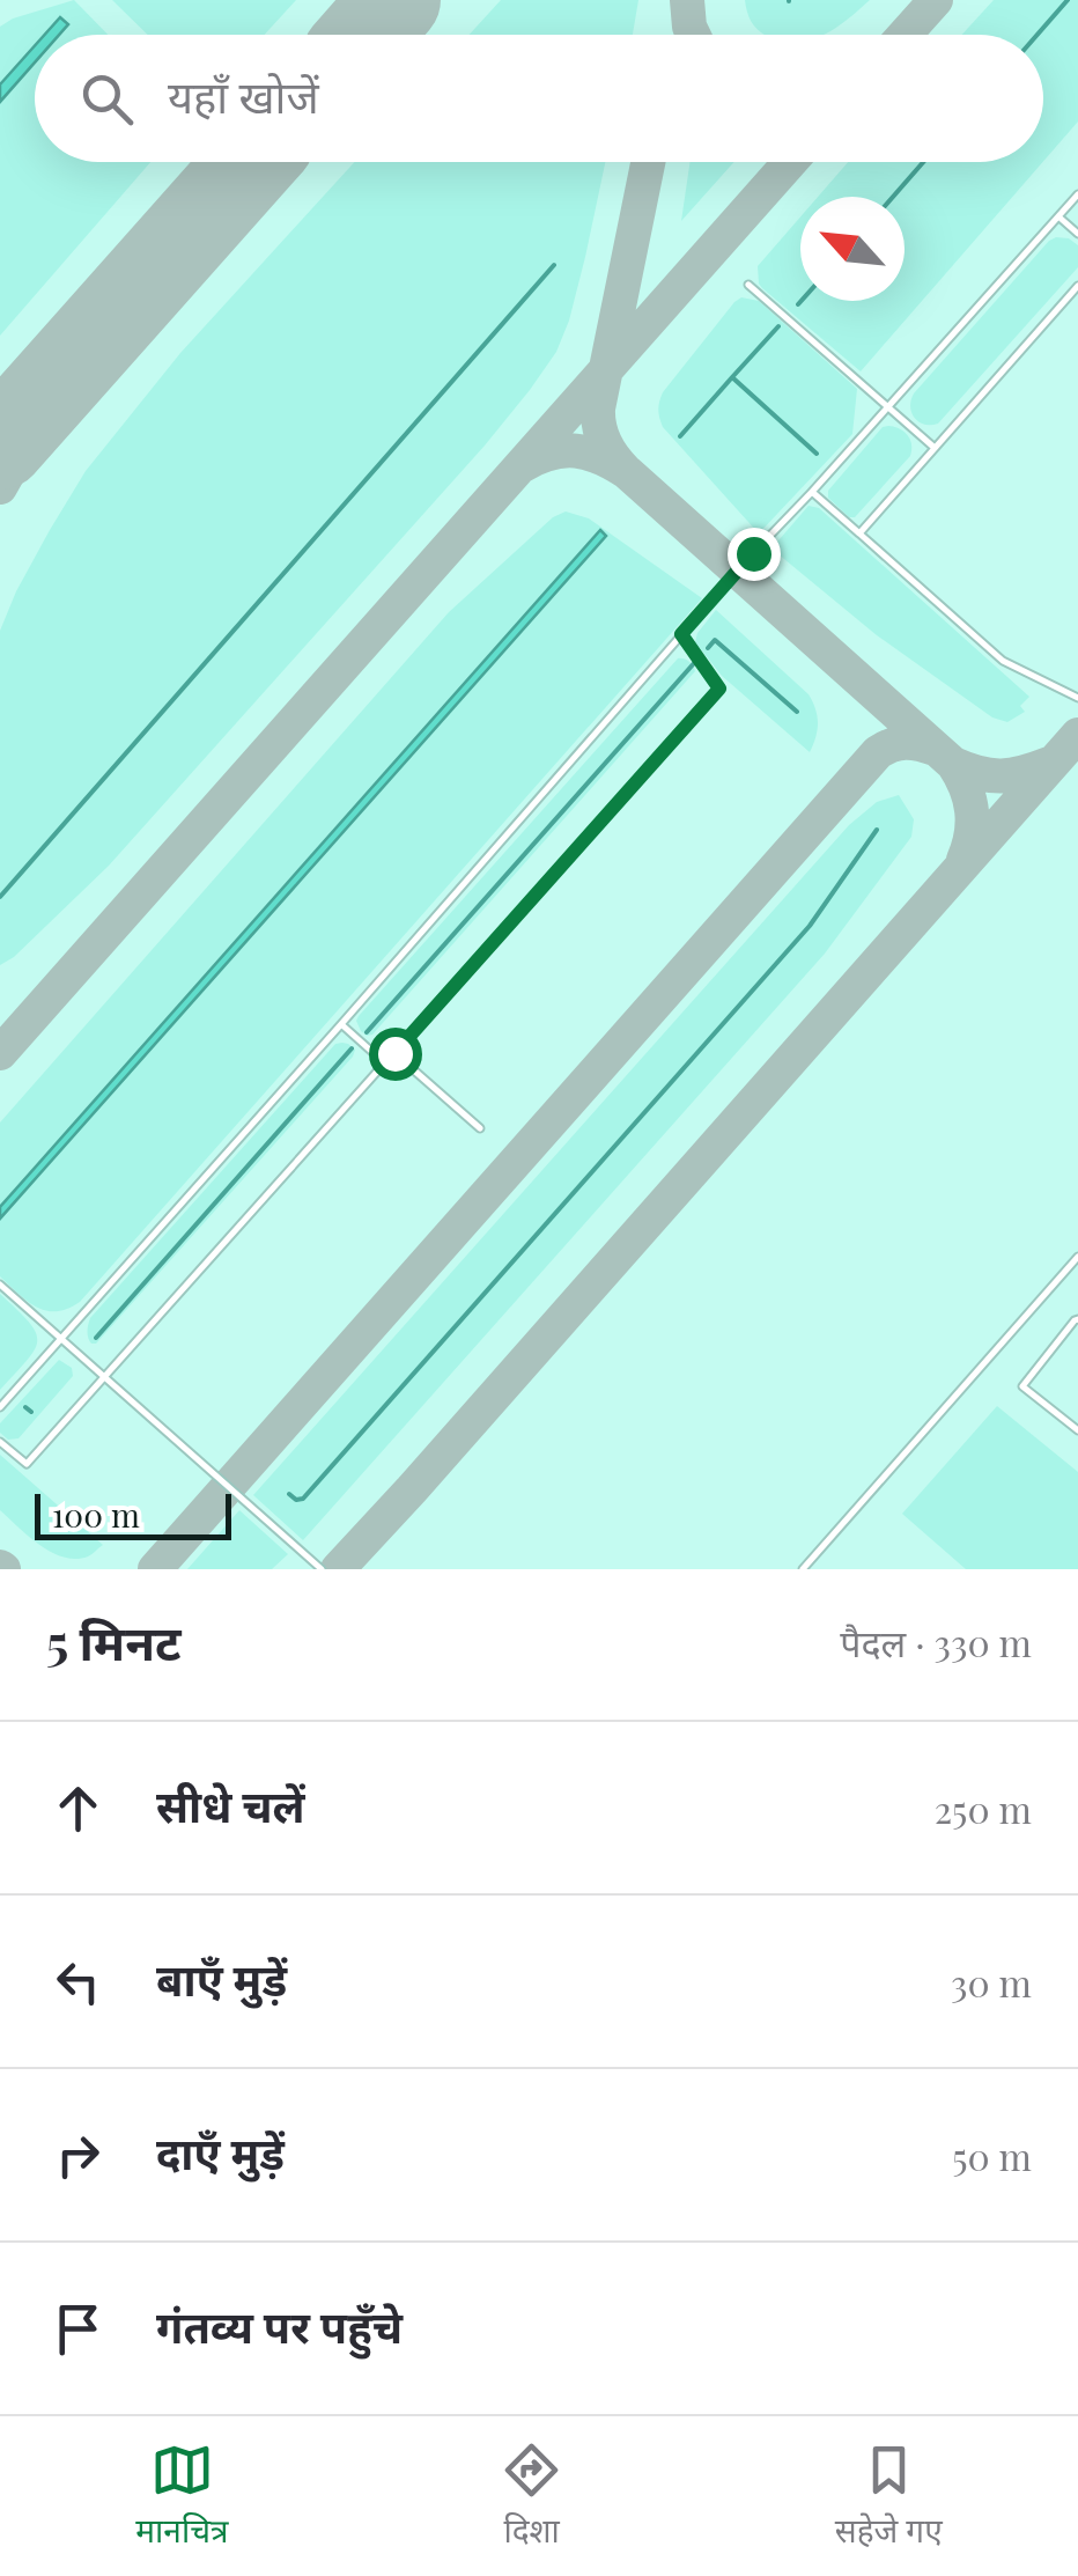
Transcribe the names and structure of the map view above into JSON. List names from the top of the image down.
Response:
{
  "scale_bar": "100 m",
  "north": "top left",
  "page": {
    "search": "यहाँ खोजें",
    "scale": "100 m",
    "heading": ["5 मिनट", "पैदल · 330 m"],
    "list": [
      ["सीधे चलें", "250 m"],
      ["बाएँ मुड़ें", "30 m"],
      ["दाएँ मुड़ें", "50 m"],
      "गंतव्य पर पहुँचे"
    ],
    "nav": ["मानचित्र", "दिशा", "सहेजे गए"]
  }
}
